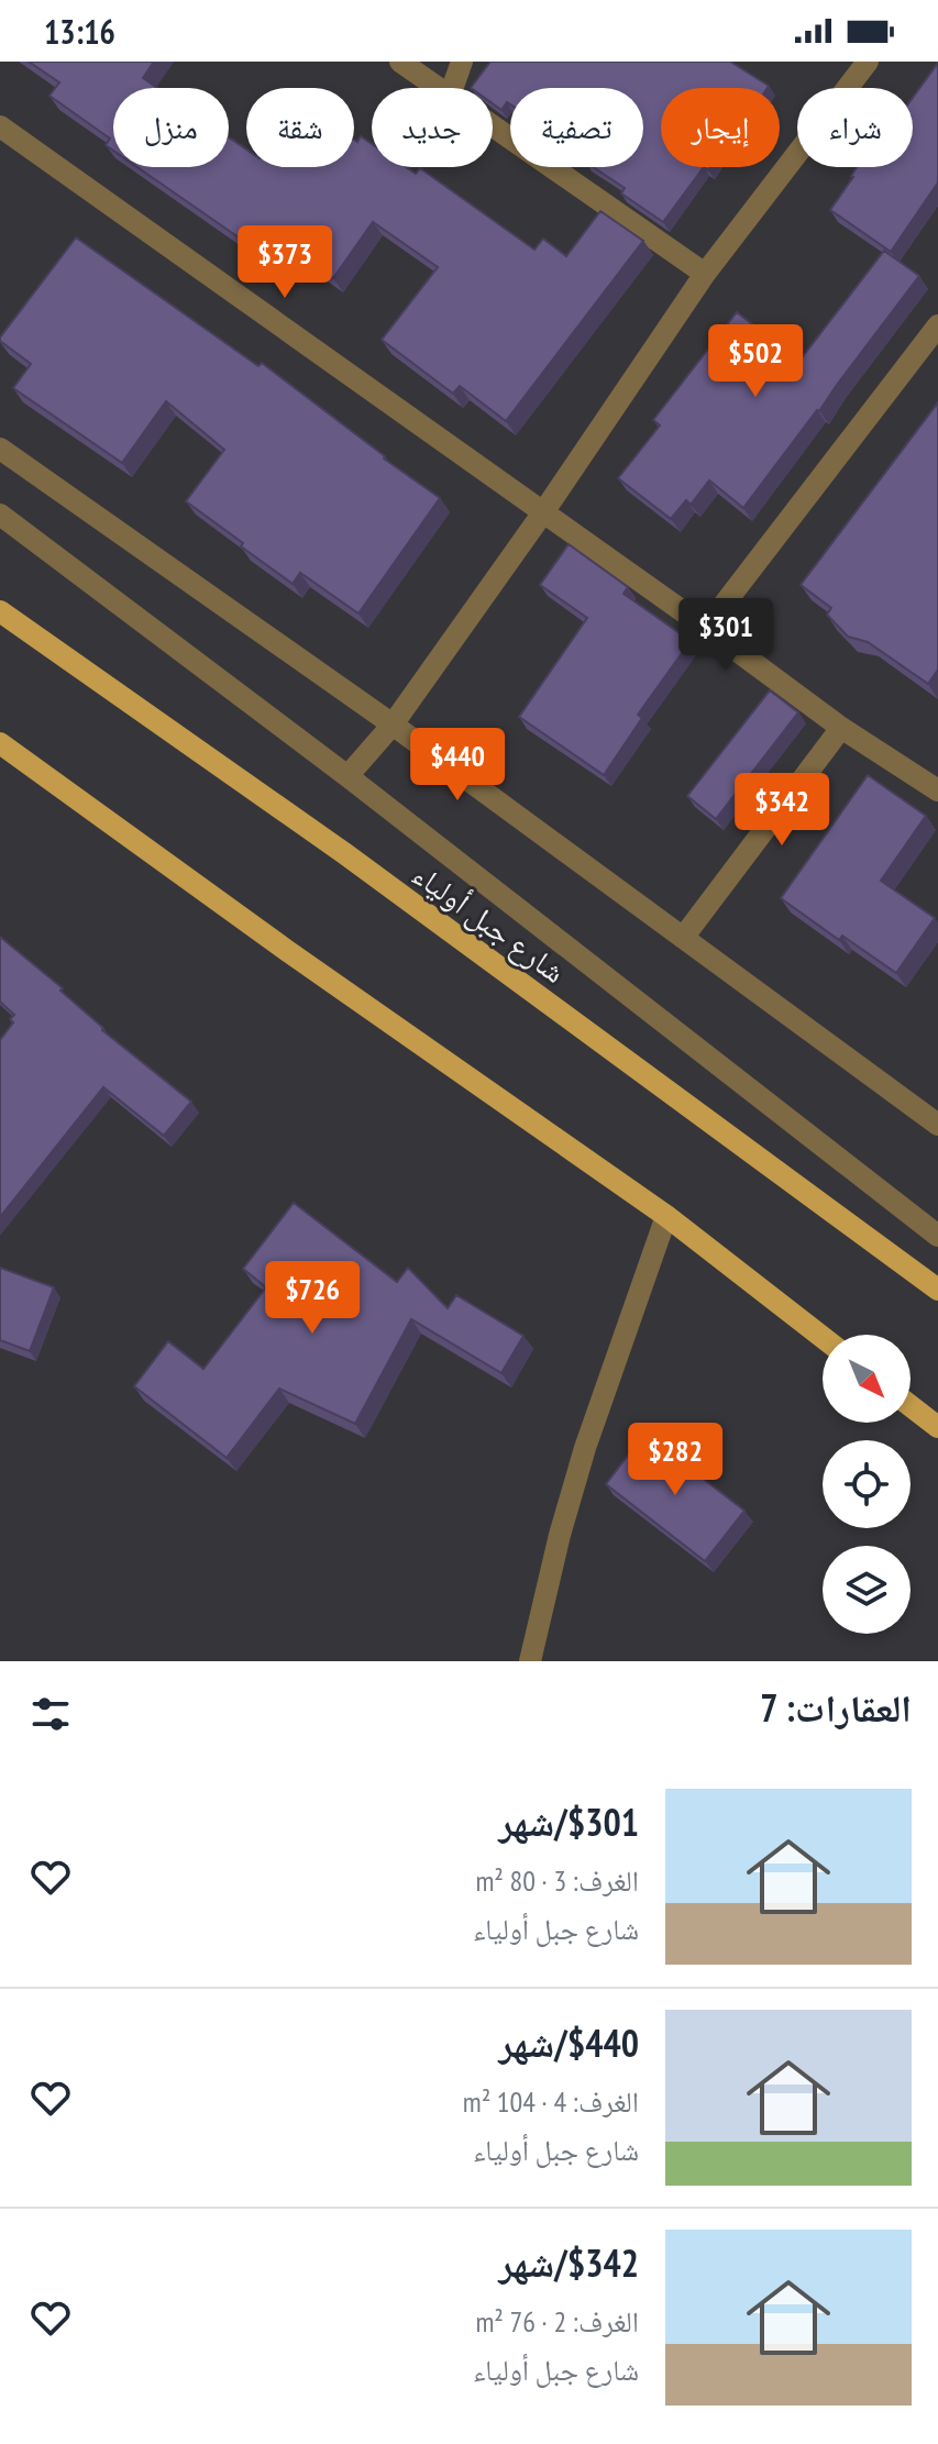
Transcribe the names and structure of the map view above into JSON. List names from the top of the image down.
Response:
{
  "streets": {
    "main road": ["شارع جبل أولياء"]
  },
  "north": "bottom right",
  "page": {
    "status": "13:16",
    "chip": [
      "شراء",
      "إيجار",
      "تصفية",
      "جديد",
      "شقة",
      "منزل"
    ],
    "price": [
      "$373",
      "$502",
      "$301",
      "$440",
      "$342",
      "$726",
      "$282"
    ],
    "heading": "العقارات: 7",
    "list": [
      {
        "name": "$301/شهر",
        "note": "الغرف: 3 · 80 m² · شارع جبل أولياء"
      },
      {
        "name": "$440/شهر",
        "note": "الغرف: 4 · 104 m² · شارع جبل أولياء"
      },
      {
        "name": "$342/شهر",
        "note": "الغرف: 2 · 76 m² · شارع جبل أولياء"
      }
    ]
  }
}
